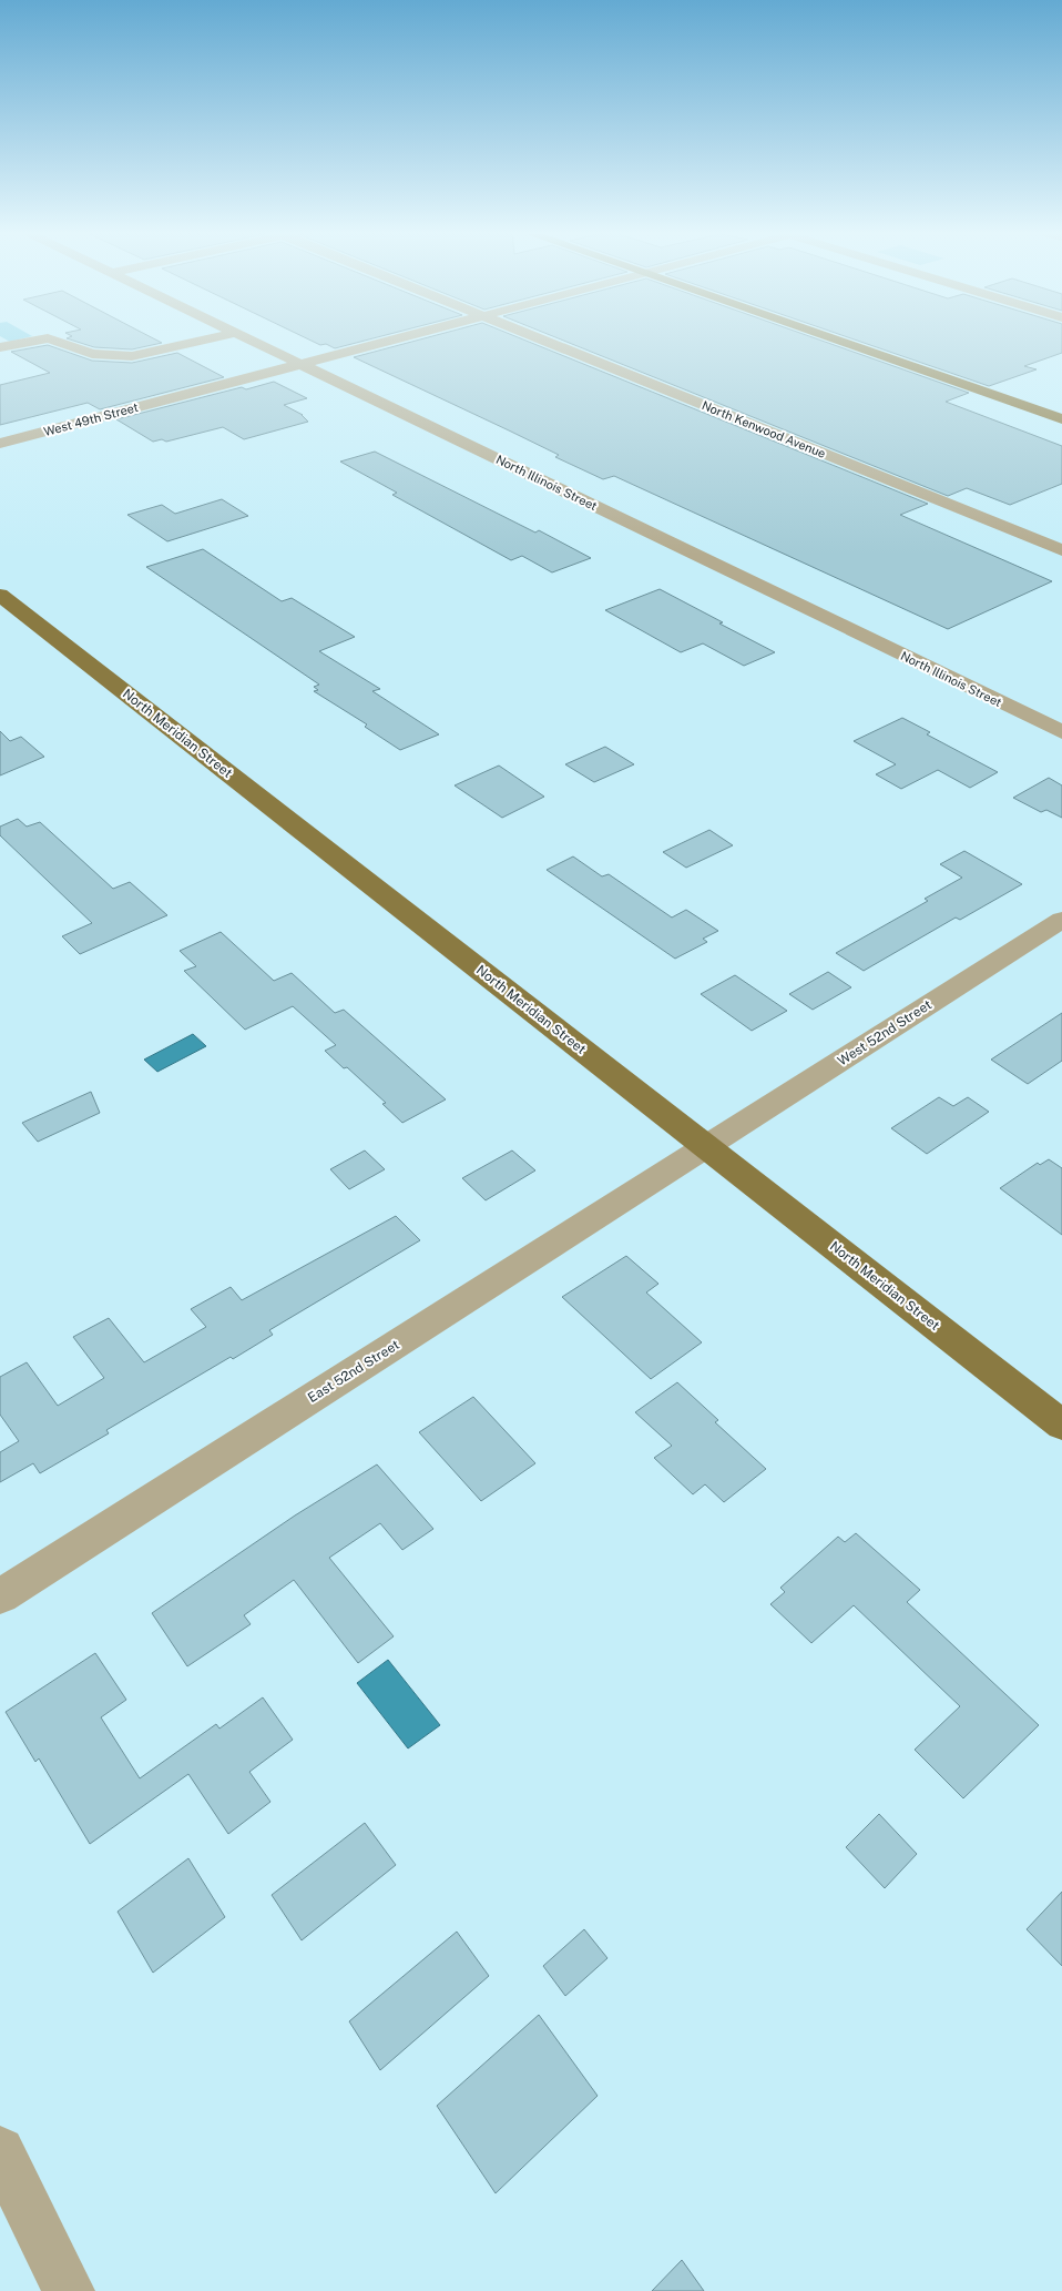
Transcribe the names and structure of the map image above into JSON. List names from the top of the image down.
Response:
{
  "streets": {
    "main road": ["North Meridian Street"],
    "street": [
      "West 49th Street",
      "North Kenwood Avenue",
      "North Illinois Street",
      "West 52nd Street",
      "East 52nd Street"
    ]
  },
  "crossings": [
    ["West 49th Street", "North Illinois Street"],
    ["North Meridian Street", "West 52nd Street"],
    ["North Meridian Street", "East 52nd Street"],
    ["West 52nd Street", "East 52nd Street"]
  ]
}
